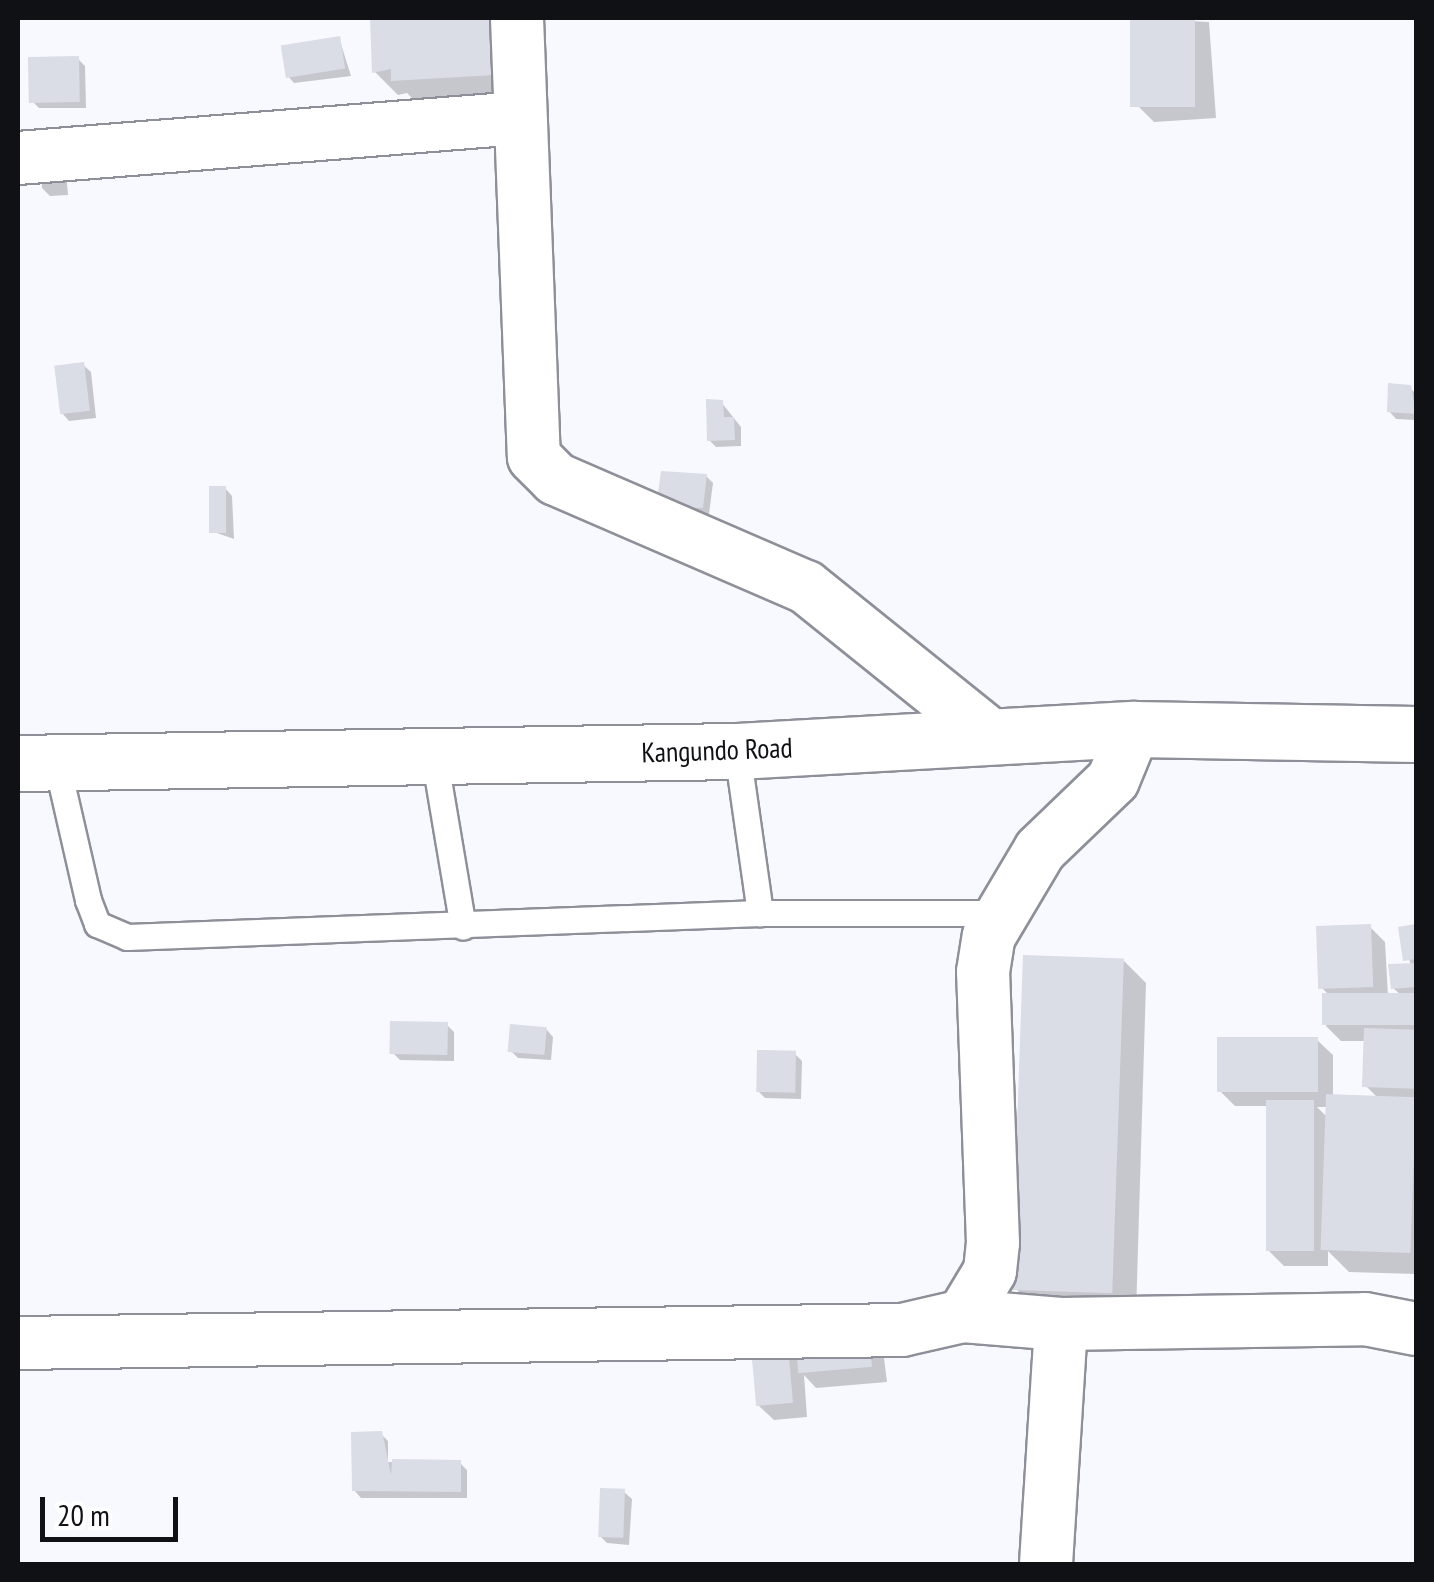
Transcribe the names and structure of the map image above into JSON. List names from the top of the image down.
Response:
{
  "streets": {
    "highway": ["Kangundo Road"]
  },
  "scale_bar": "20 m"
}
